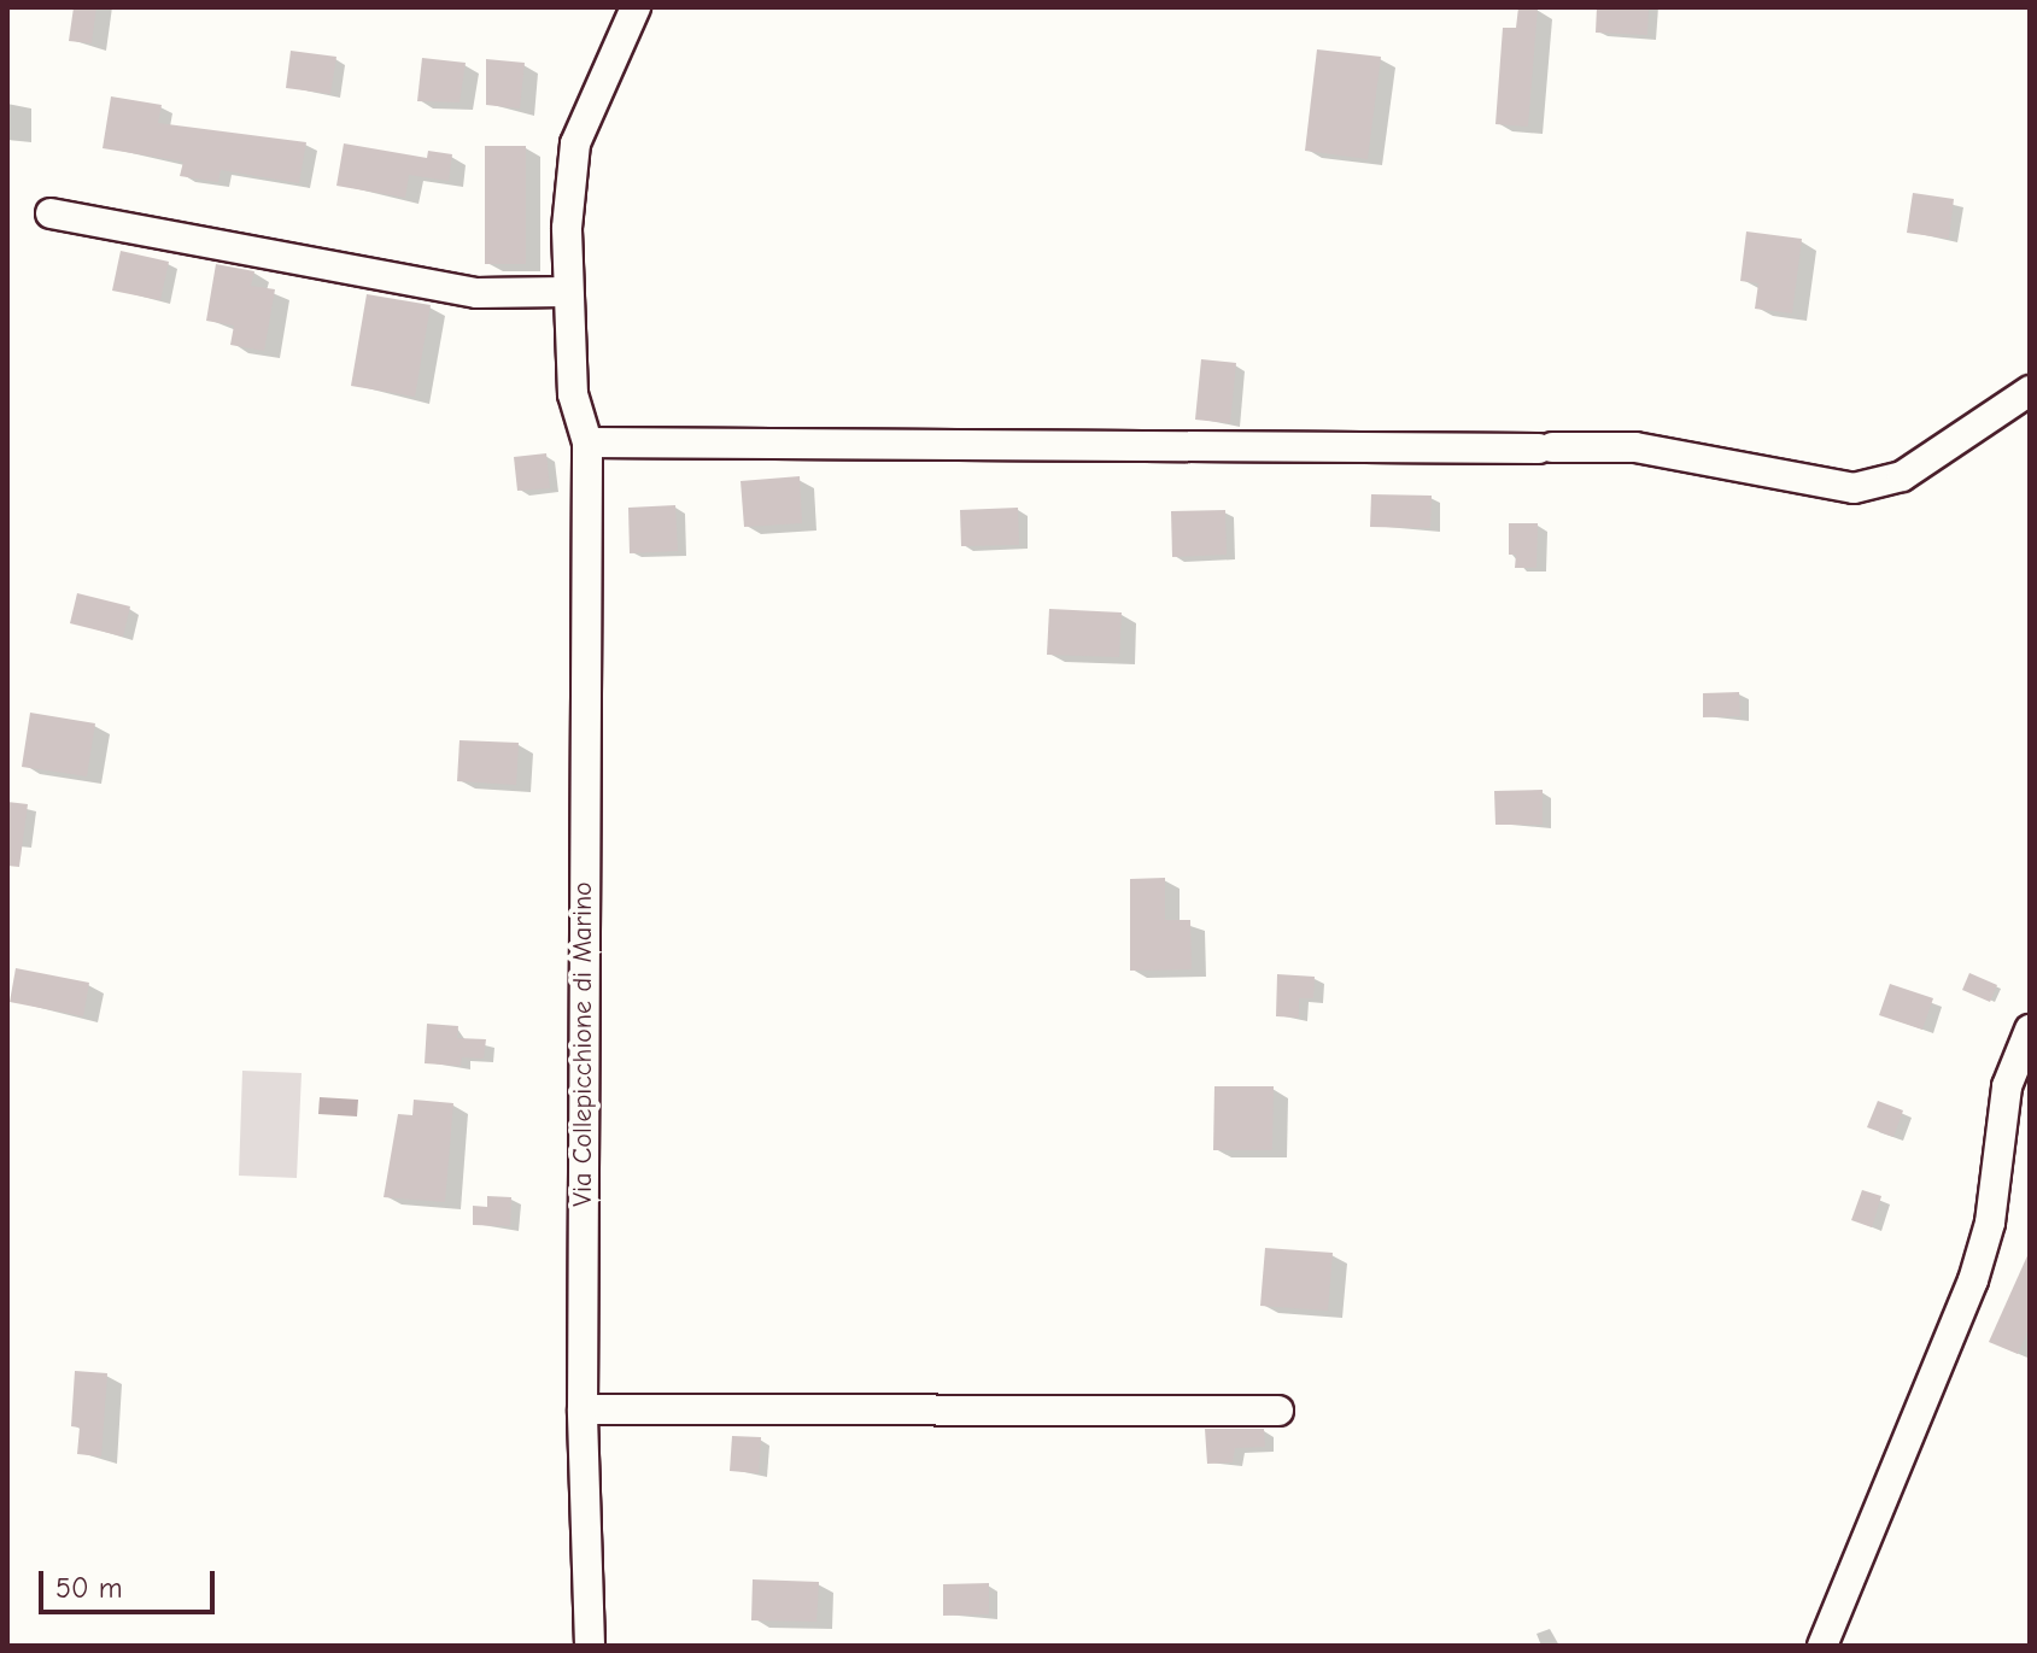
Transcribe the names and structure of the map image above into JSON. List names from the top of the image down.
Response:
{
  "streets": {
    "street": ["Via Collepicchione di Marino"]
  },
  "scale_bar": "50 m"
}
